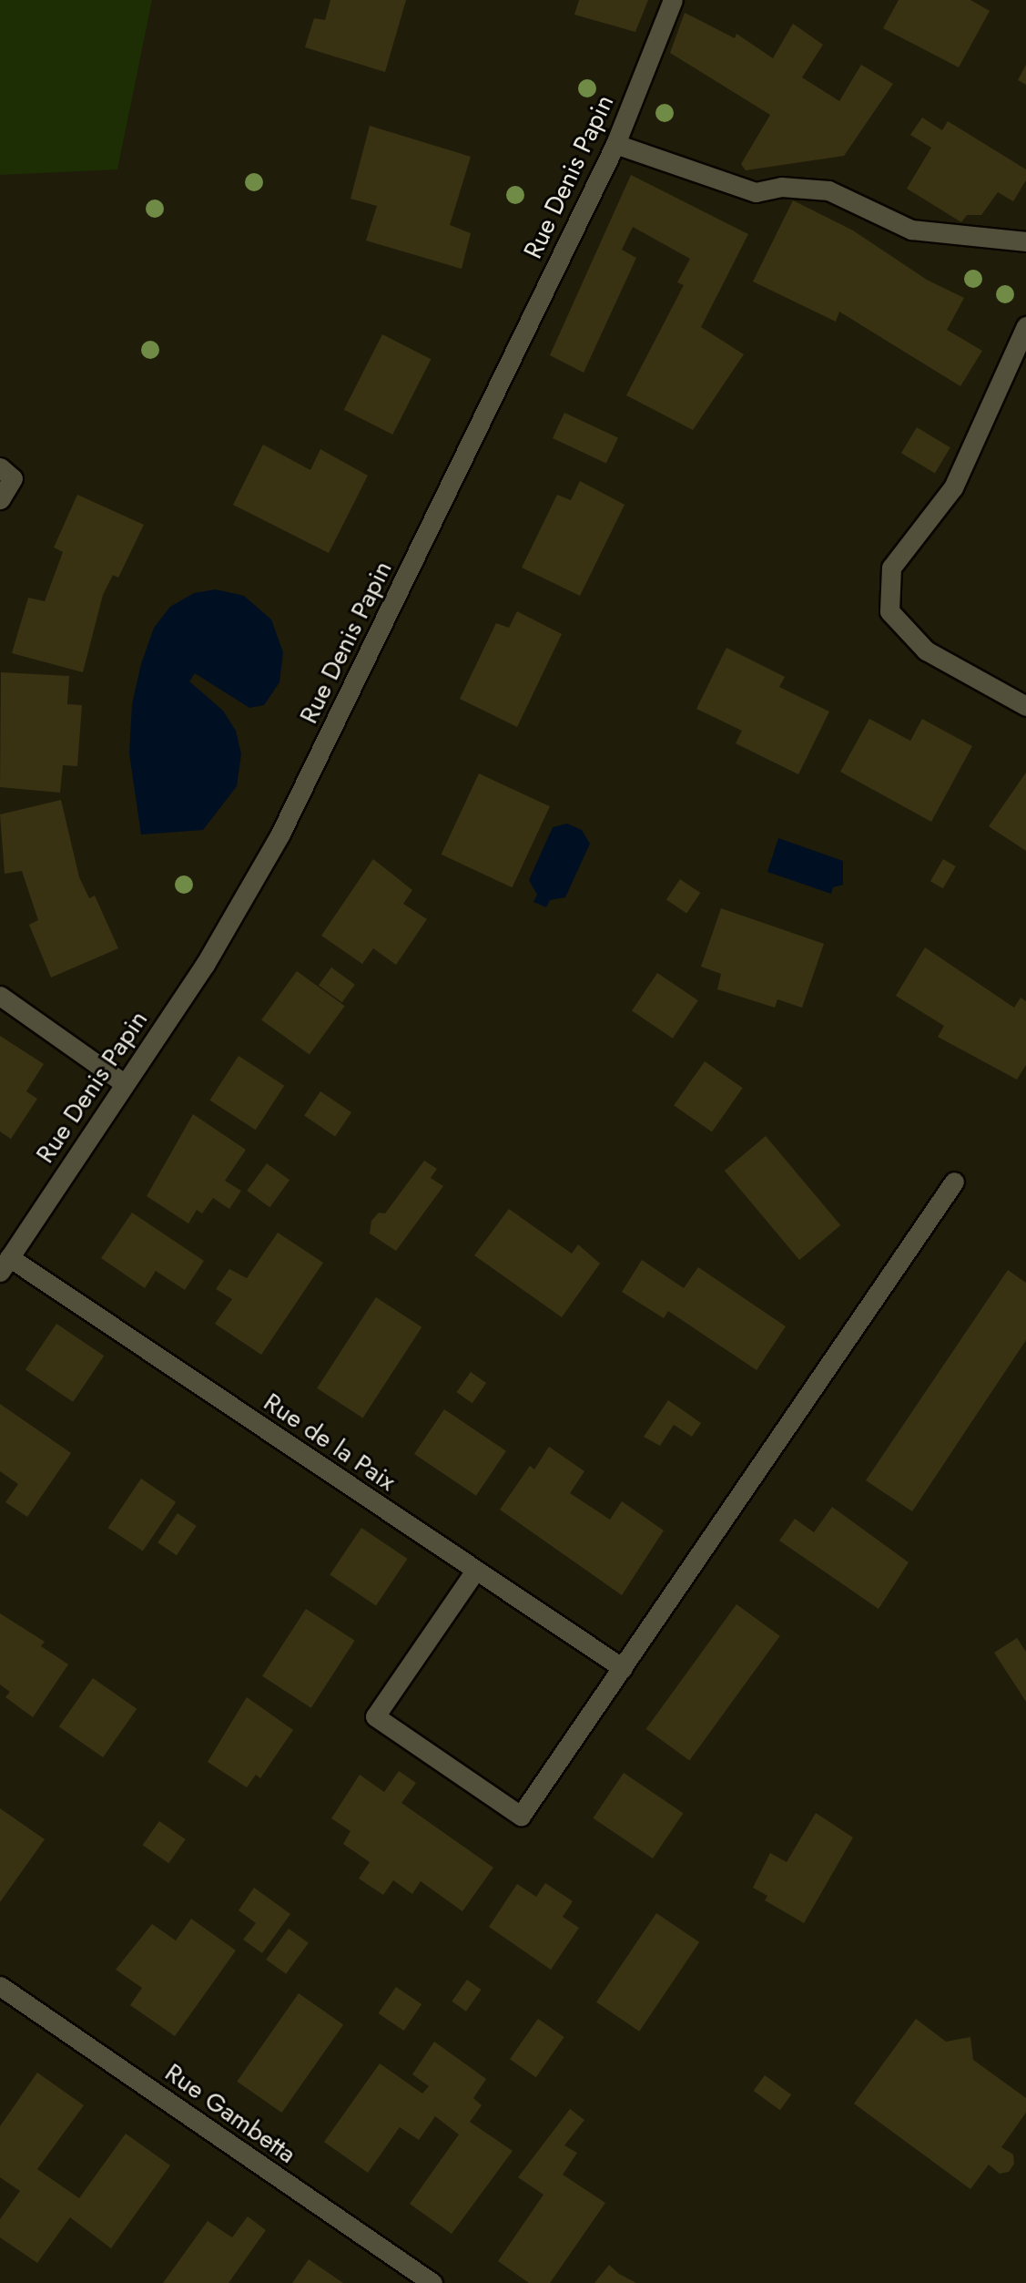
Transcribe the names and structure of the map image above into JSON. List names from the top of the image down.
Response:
{
  "streets": {
    "street": ["Rue Denis Papin", "Rue de la Paix", "Rue Gambetta"]
  },
  "crossings": [
    ["Rue Denis Papin", "Rue de la Paix"]
  ]
}
